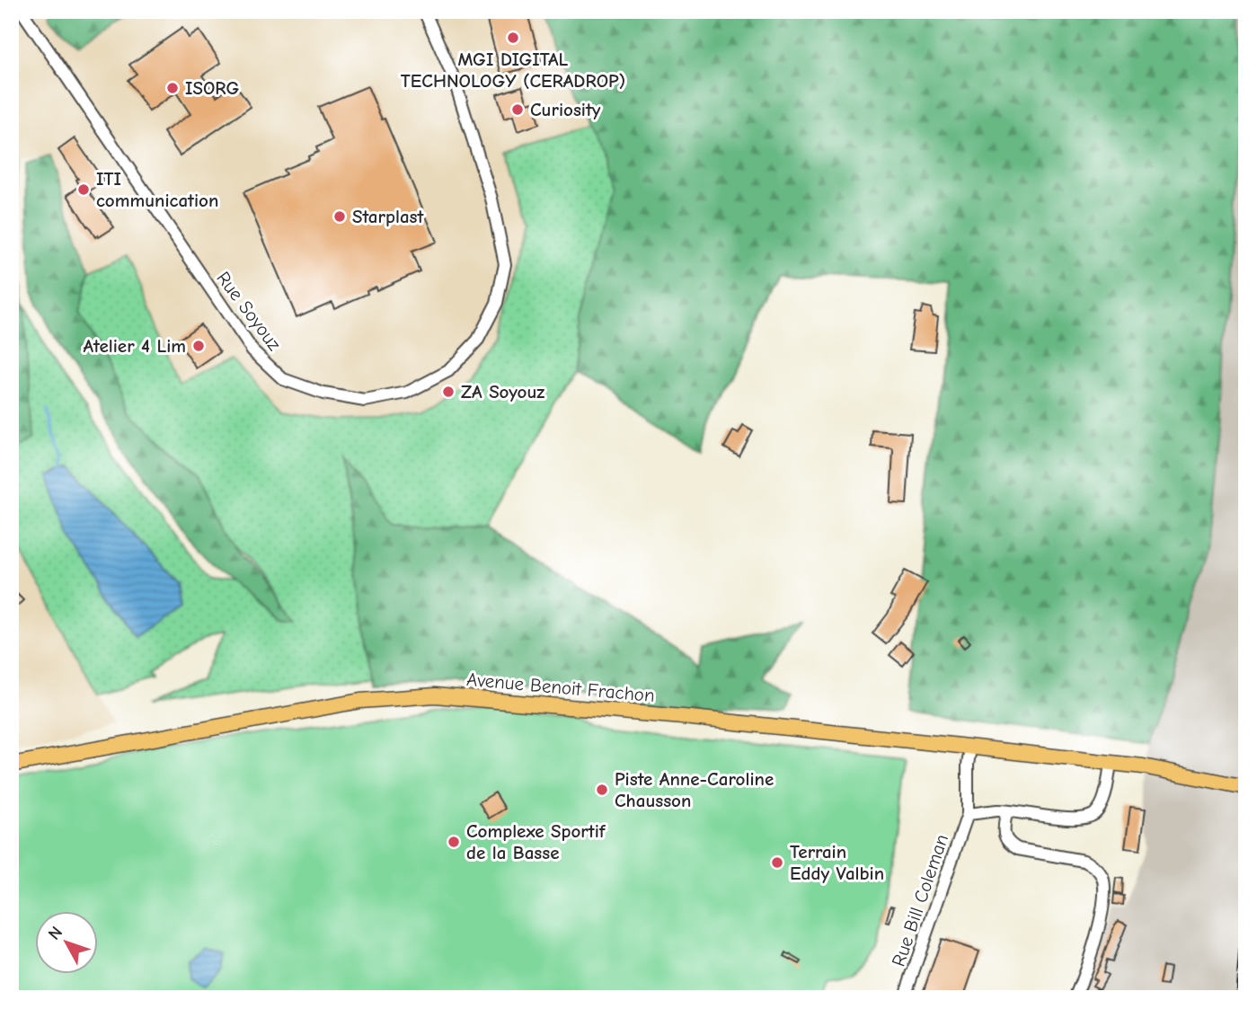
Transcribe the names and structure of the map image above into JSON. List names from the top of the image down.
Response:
{
  "streets": {
    "main road": ["Avenue Benoit Frachon"],
    "street": ["Rue Soyouz", "Rue Bill Coleman"]
  },
  "crossings": [
    ["Avenue Benoit Frachon", "Rue Bill Coleman"]
  ],
  "places": [
    "MGI DIGITAL TECHNOLOGY (CERADROP)",
    "ISORG",
    "Curiosity",
    "ITI communication",
    "Starplast",
    "Atelier 4 Lim",
    "ZA Soyouz",
    "Piste Anne-Caroline Chausson",
    "Complexe Sportif de la Basse",
    "Terrain Eddy Valbin"
  ],
  "north": "top left"
}
